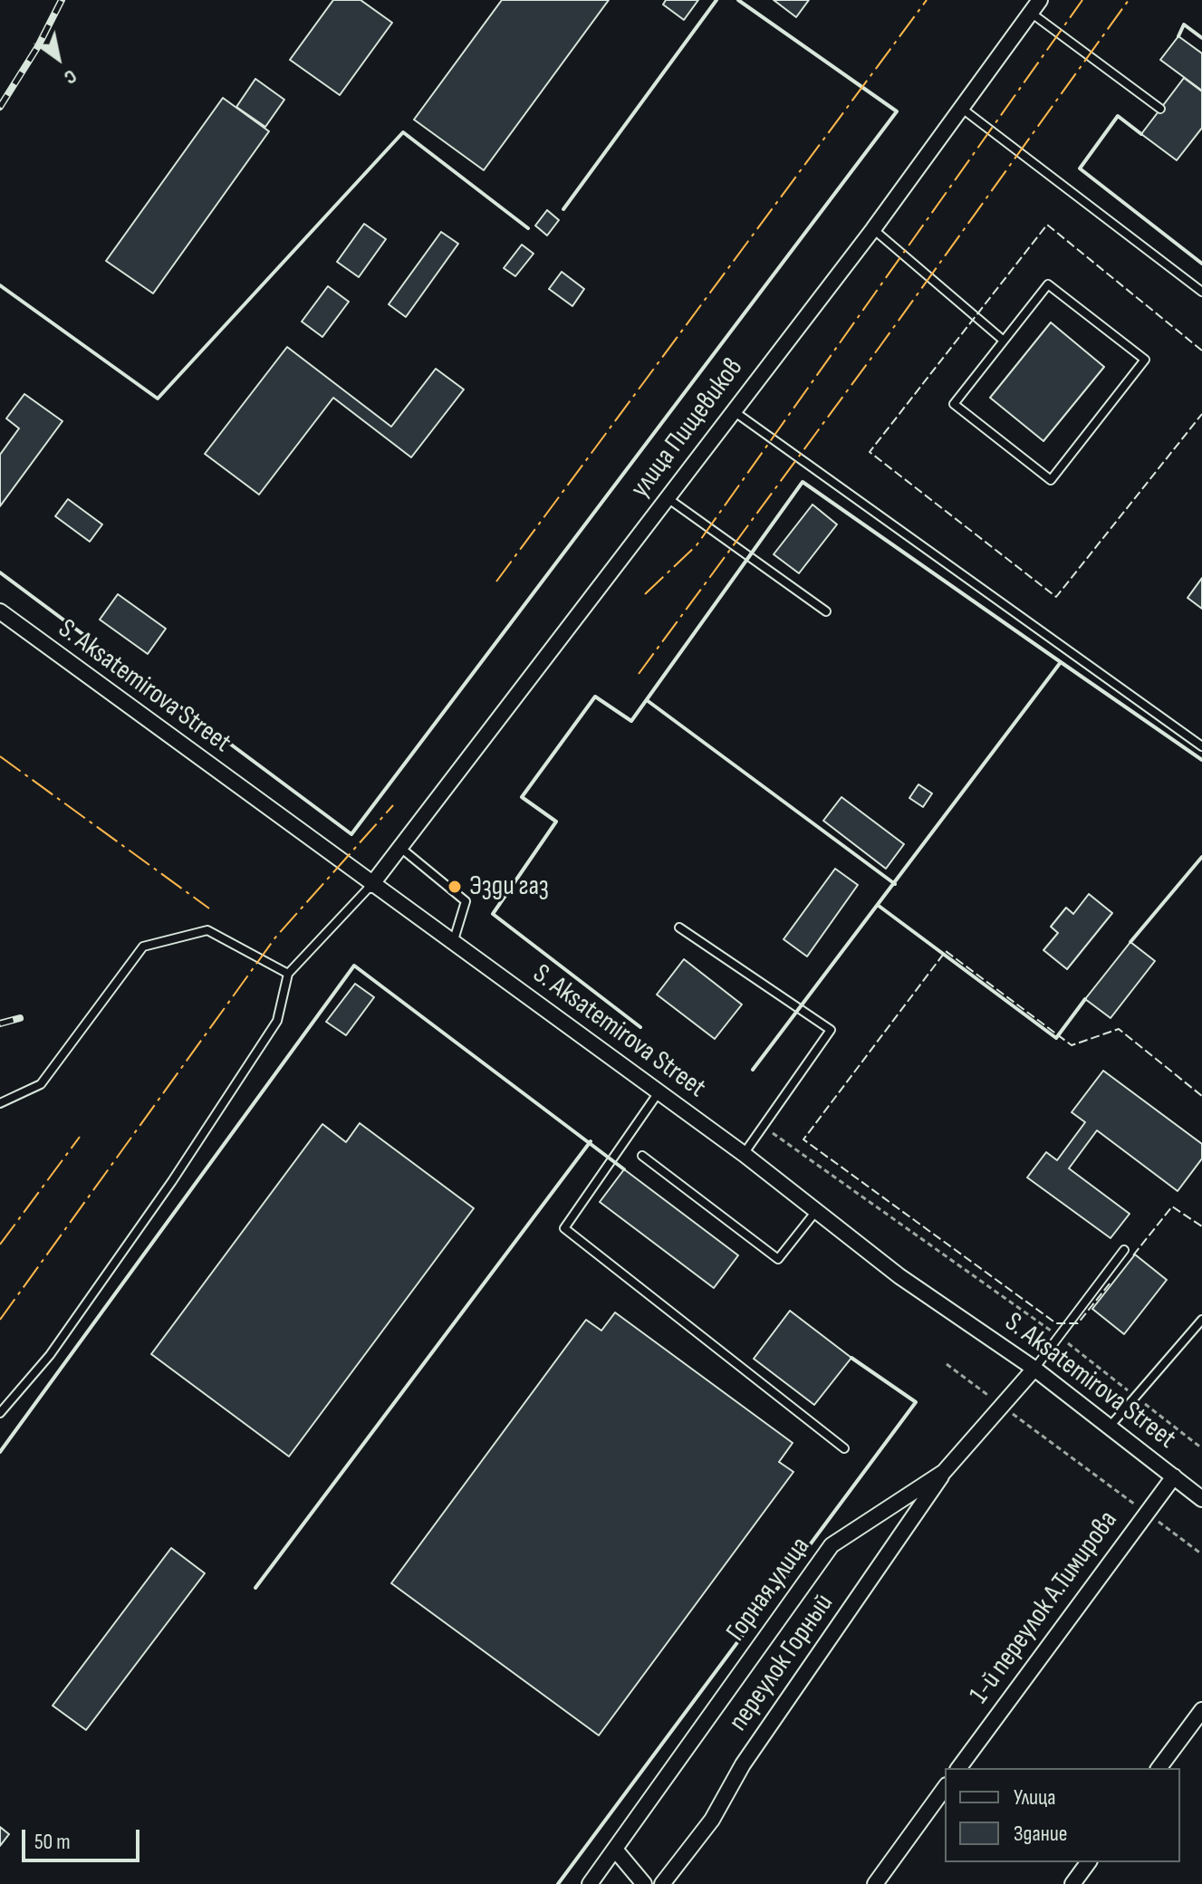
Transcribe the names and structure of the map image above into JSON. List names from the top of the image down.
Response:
{
  "streets": {
    "street": [
      "улица Пищевиков",
      "S. Aksatemirova Street",
      "Горная улица",
      "1-й переулок А.Тимирова",
      "переулок Горный"
    ]
  },
  "crossings": [
    ["улица Пищевиков", "S. Aksatemirova Street"],
    ["S. Aksatemirova Street", "Горная улица"],
    ["S. Aksatemirova Street", "1-й переулок А.Тимирова"],
    ["Горная улица", "переулок Горный"]
  ],
  "places": ["Эзди газ"],
  "legend": ["Улица", "Здание"],
  "scale_bar": "50 m",
  "north": "bottom right"
}
